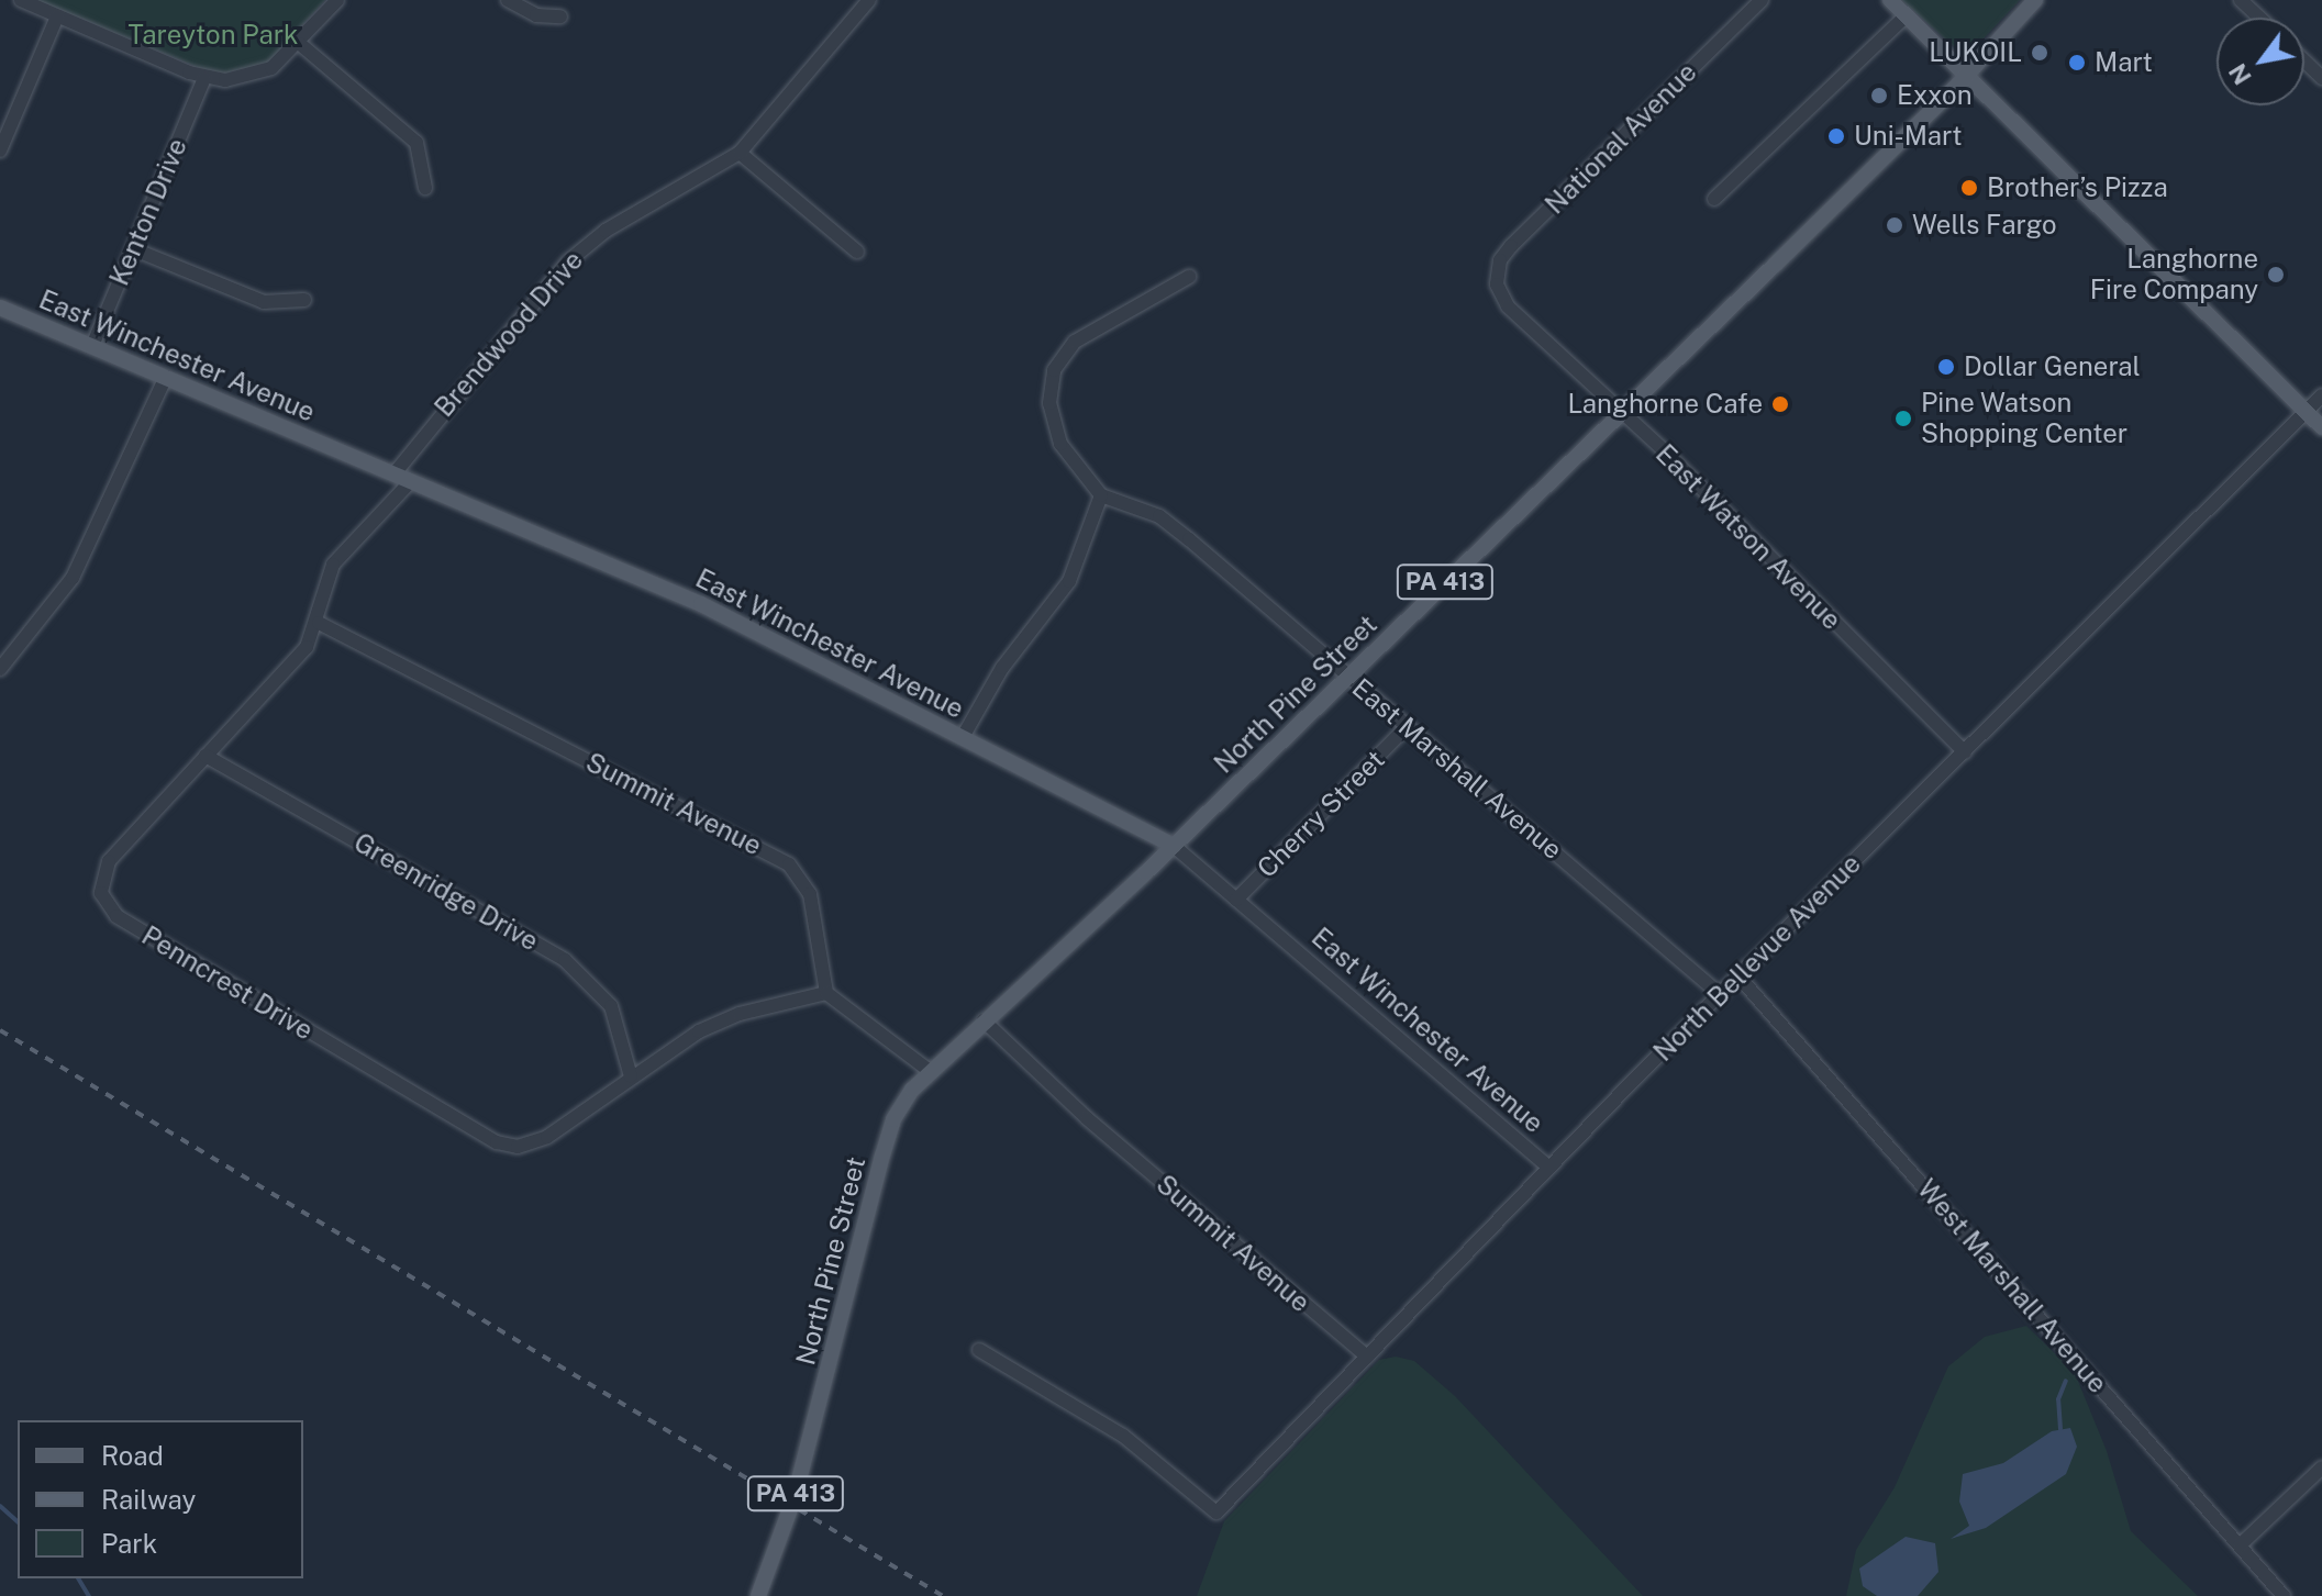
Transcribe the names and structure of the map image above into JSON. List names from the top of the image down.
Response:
{
  "streets": {
    "main road": ["East Winchester Avenue", "PA 413", "North Pine Street"],
    "street": [
      "National Avenue",
      "Kenton Drive",
      "Brendwood Drive",
      "East Watson Avenue",
      "East Marshall Avenue",
      "Summit Avenue",
      "Cherry Street",
      "Greenridge Drive",
      "North Bellevue Avenue",
      "Penncrest Drive",
      "West Marshall Avenue"
    ]
  },
  "crossings": [
    ["National Avenue", "East Watson Avenue"],
    ["Kenton Drive", "East Winchester Avenue"],
    ["Brendwood Drive", "East Winchester Avenue"],
    ["East Winchester Avenue", "North Pine Street"],
    ["East Winchester Avenue", "Cherry Street"],
    ["East Winchester Avenue", "North Bellevue Avenue"],
    ["East Winchester Avenue", "Penncrest Drive"],
    ["East Watson Avenue", "North Pine Street"],
    ["East Watson Avenue", "North Bellevue Avenue"],
    ["PA 413", "North Pine Street"],
    ["North Pine Street", "East Marshall Avenue"],
    ["North Pine Street", "Summit Avenue"],
    ["East Marshall Avenue", "Cherry Street"],
    ["East Marshall Avenue", "North Bellevue Avenue"],
    ["Summit Avenue", "North Bellevue Avenue"],
    ["Summit Avenue", "Penncrest Drive"],
    ["Greenridge Drive", "Penncrest Drive"],
    ["North Bellevue Avenue", "West Marshall Avenue"]
  ],
  "parks": ["Tareyton Park"],
  "places": [
    "LUKOIL",
    "Mart",
    "Exxon",
    "Uni-Mart",
    "Brother’s Pizza",
    "Wells Fargo",
    "Langhorne Fire Company",
    "Dollar General",
    "Langhorne Cafe",
    "Pine Watson Shopping Center"
  ],
  "legend": ["Road", "Railway", "Park"],
  "north": "bottom left"
}
